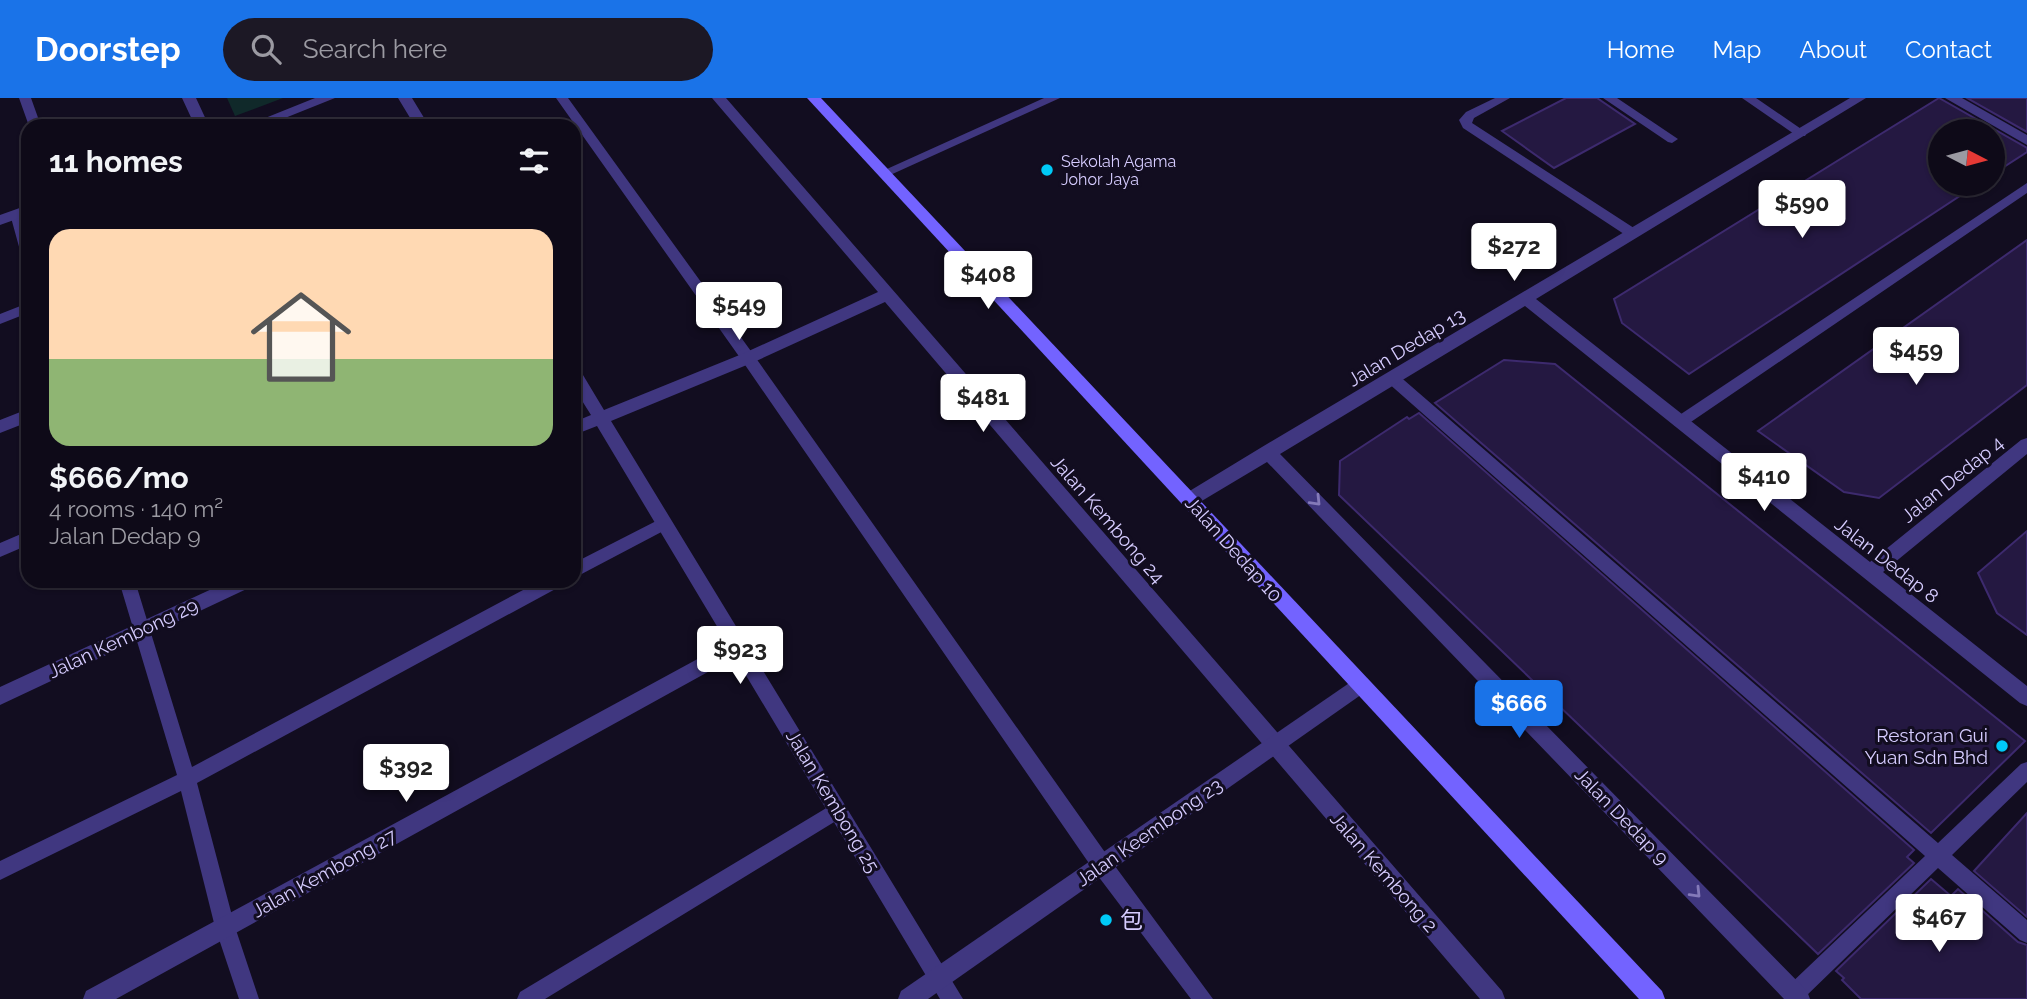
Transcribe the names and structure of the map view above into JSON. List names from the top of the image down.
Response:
{
  "streets": {
    "main road": ["Jalan Dedap 10"],
    "street": [
      "Jalan Dedap 13",
      "Jalan Dedap 4",
      "Jalan Kembong 24",
      "Jalan Dedap 8",
      "Jalan Kembong 29",
      "Jalan Kembong 25",
      "Jalan Dedap 9",
      "Jalan Keembong 23",
      "Jalan Kembong 2",
      "Jalan Kembong 27"
    ]
  },
  "crossings": [
    ["Jalan Dedap 13", "Jalan Dedap 10"],
    ["Jalan Dedap 13", "Jalan Dedap 8"],
    ["Jalan Dedap 13", "Jalan Dedap 9"],
    ["Jalan Dedap 4", "Jalan Dedap 8"],
    ["Jalan Kembong 24", "Jalan Keembong 23"],
    ["Jalan Kembong 24", "Jalan Kembong 2"],
    ["Jalan Dedap 10", "Jalan Keembong 23"],
    ["Jalan Kembong 25", "Jalan Keembong 23"],
    ["Jalan Kembong 25", "Jalan Kembong 27"],
    ["Jalan Keembong 23", "Jalan Kembong 2"]
  ],
  "one_way": ["Jalan Dedap 9"],
  "places": ["Sekolah Agama Johor Jaya", "Restoran Gui Yuan Sdn Bhd", "包"],
  "north": "right",
  "page": {
    "header": "Doorstep",
    "search": "Search here",
    "nav": [
      "Home",
      "Map",
      "About",
      "Contact"
    ],
    "heading": "11 homes",
    "price": [
      "$590",
      "$272",
      "$408",
      "$549",
      "$459",
      "$481",
      "$410",
      "$923",
      "$666",
      "$392",
      "$467"
    ],
    "list": [
      {
        "name": "$666/mo",
        "note": "4 rooms · 140 m² · Jalan Dedap 9"
      }
    ]
  }
}
